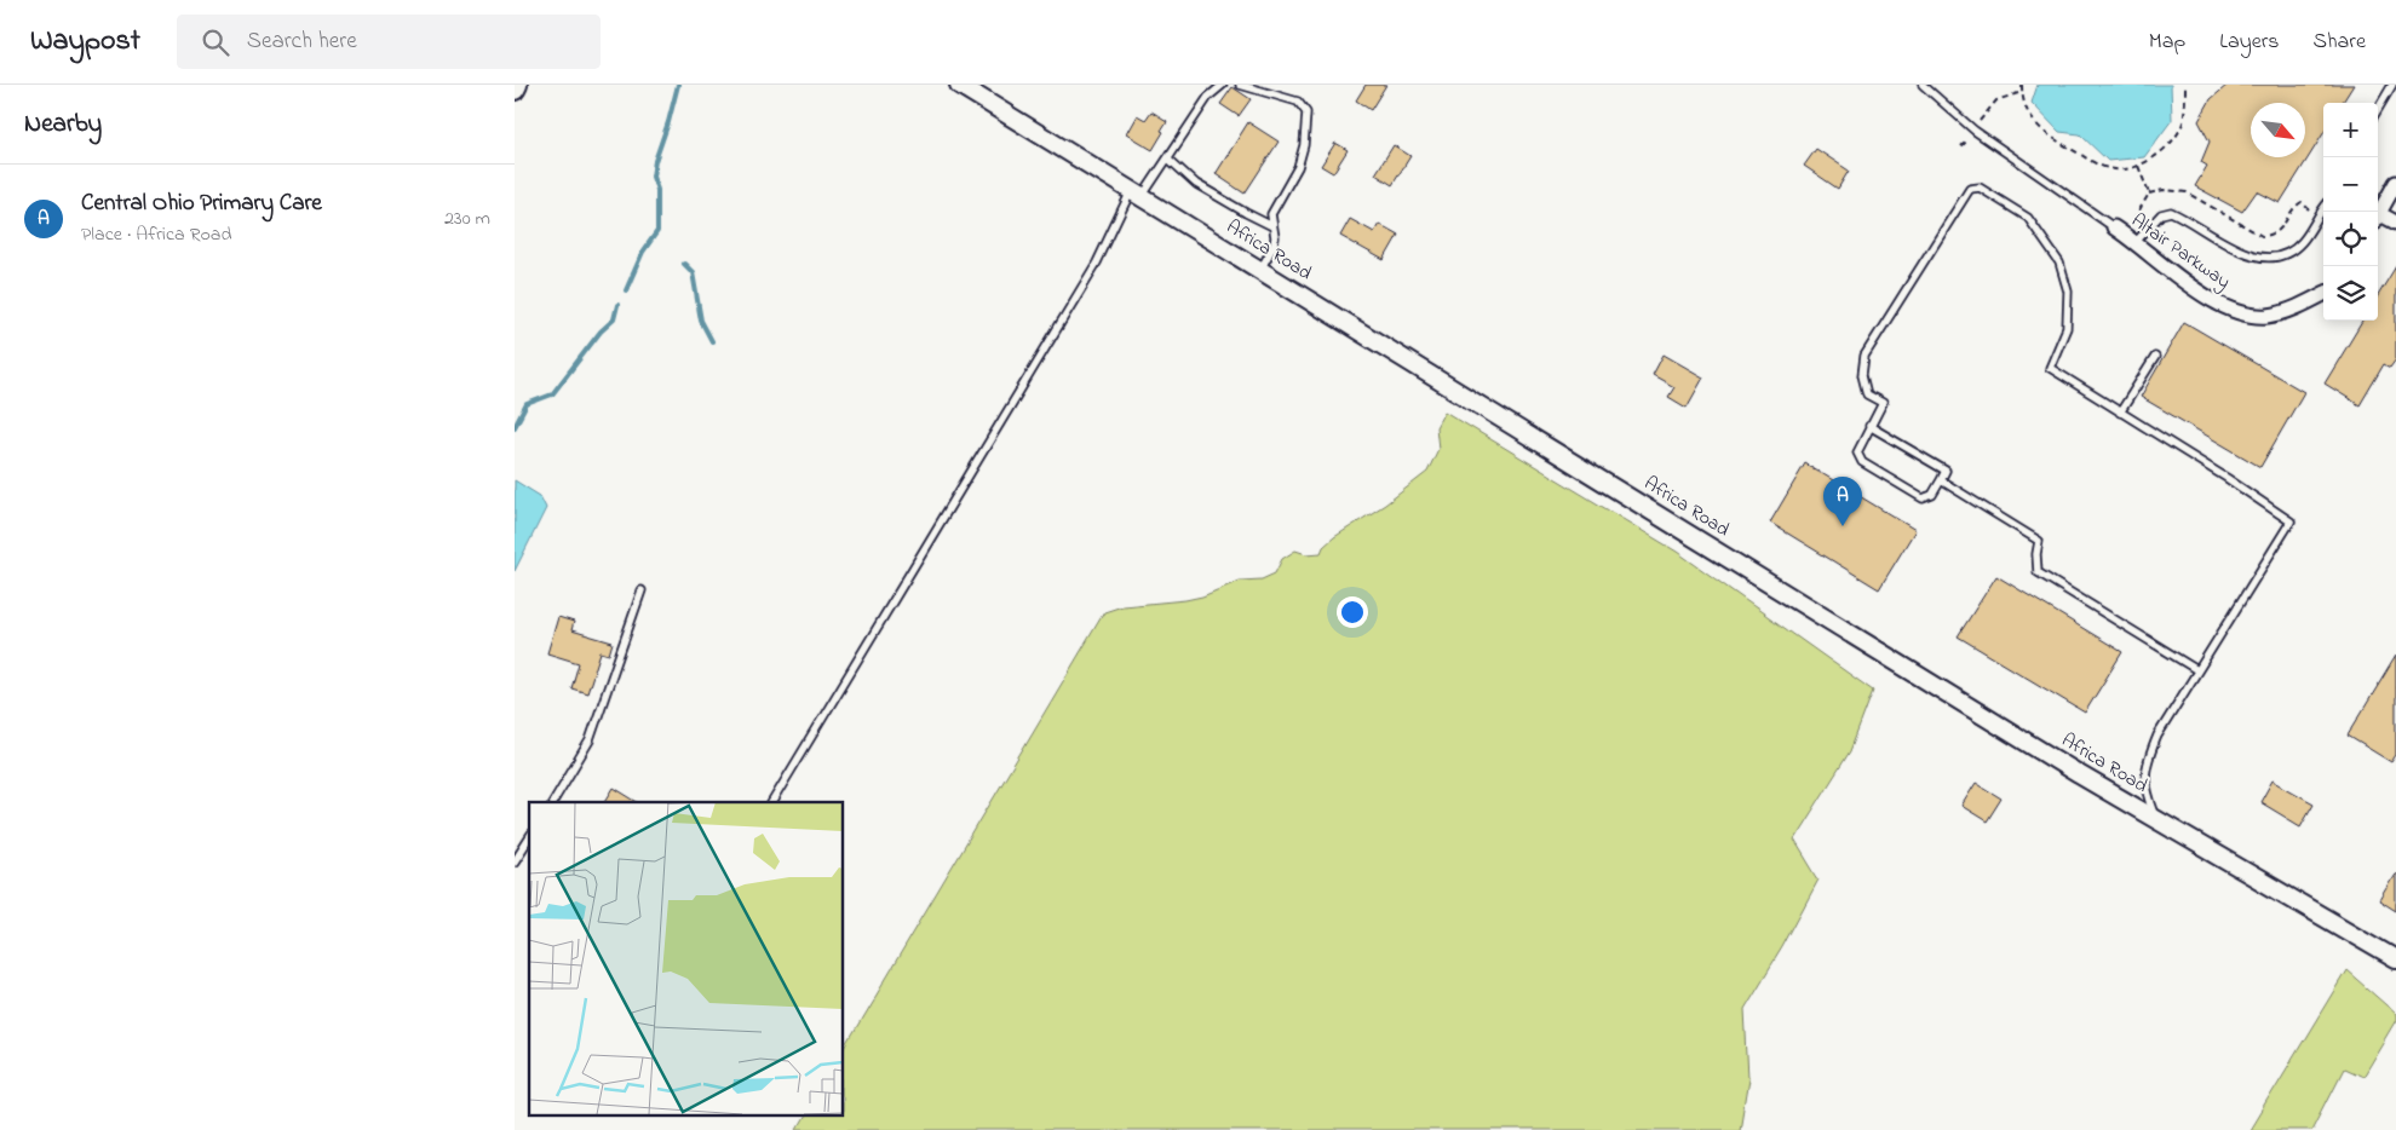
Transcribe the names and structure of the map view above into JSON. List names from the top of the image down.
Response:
{
  "streets": {
    "street": ["Africa Road", "Altair Parkway"]
  },
  "north": "bottom right",
  "page": {
    "header": "Waypost",
    "search": "Search here",
    "nav": ["Map", "Layers", "Share"],
    "heading": "Nearby",
    "map_buttons": ["+", "−"],
    "list": [
      {
        "mark": "A",
        "name": "Central Ohio Primary Care",
        "note": "Place · Africa Road",
        "value": "230 m"
      }
    ],
    "pins": "A"
  }
}
